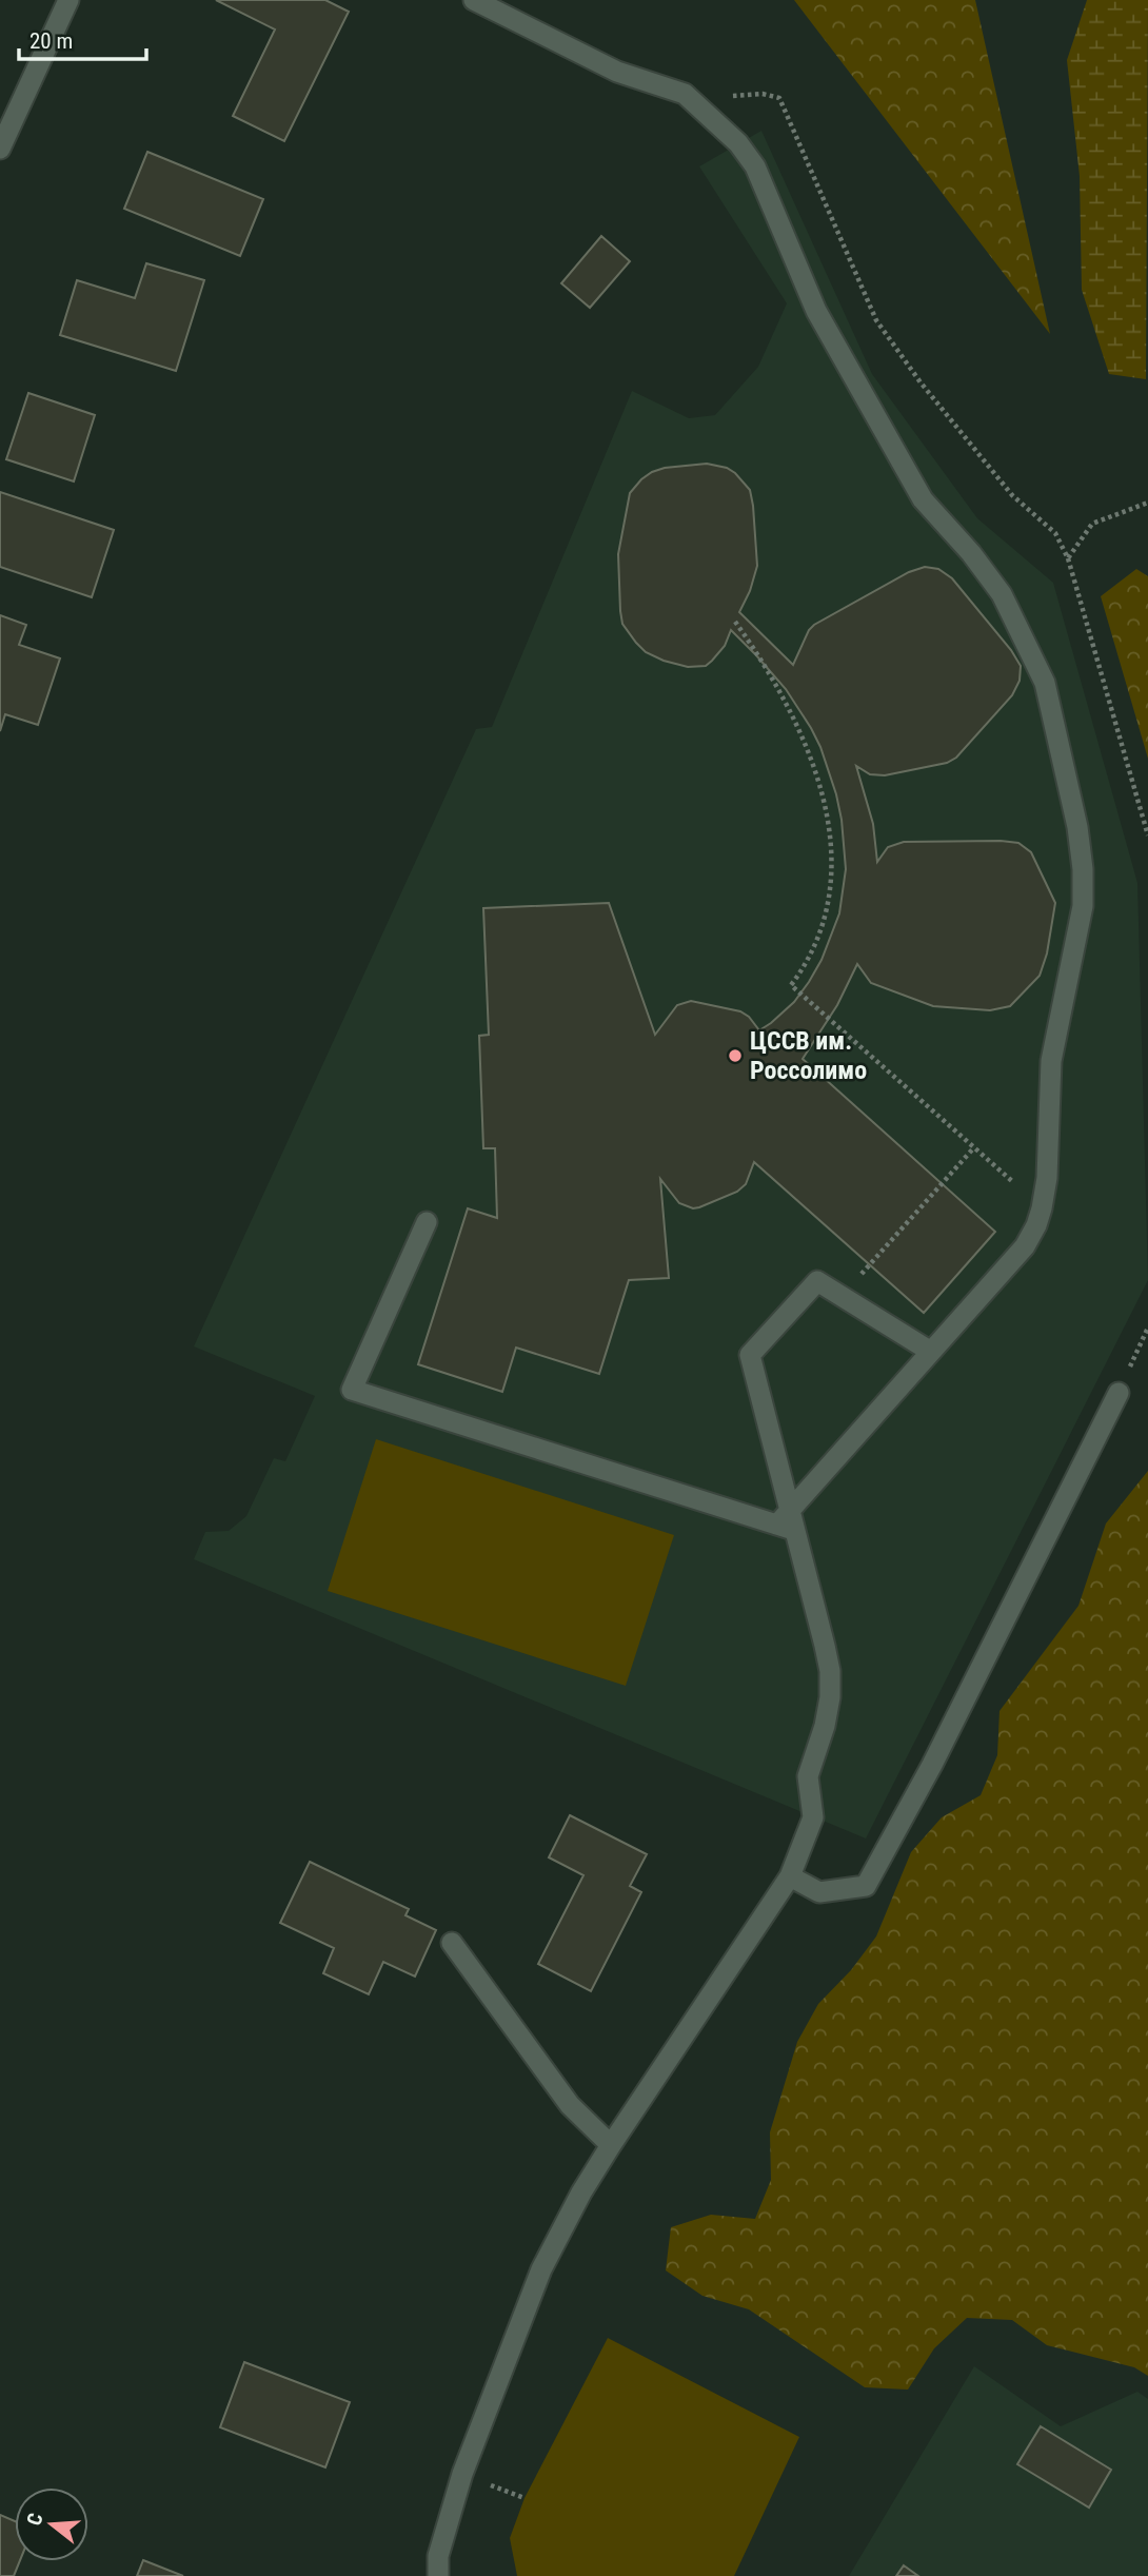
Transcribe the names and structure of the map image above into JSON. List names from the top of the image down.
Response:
{
  "places": ["ЦССВ им. Россолимо"],
  "scale_bar": "20 m",
  "north": "left"
}
